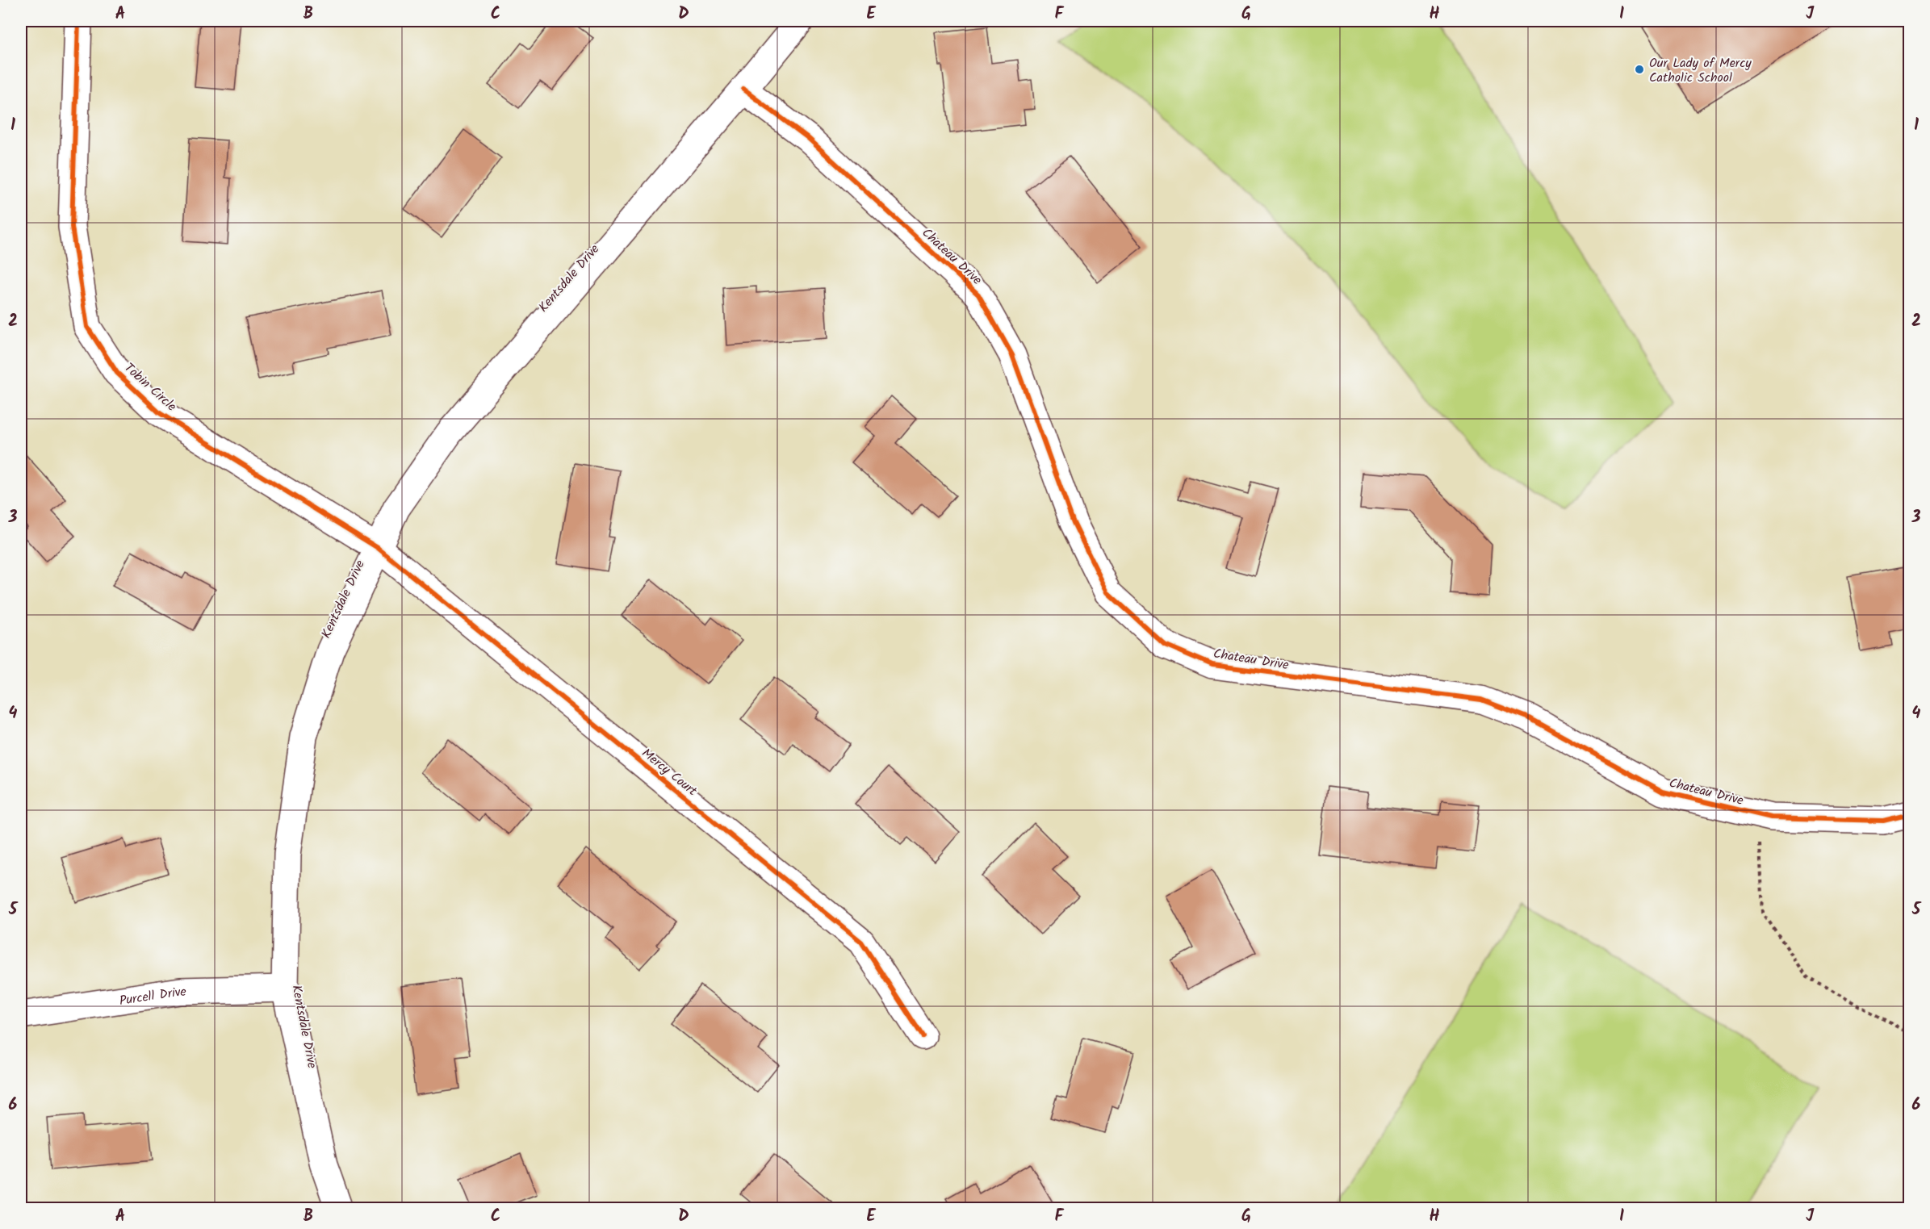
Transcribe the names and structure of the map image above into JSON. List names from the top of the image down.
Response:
{
  "streets": {
    "street": [
      "Chateau Drive",
      "Kentsdale Drive",
      "Tobin Circle",
      "Mercy Court",
      "Purcell Drive"
    ]
  },
  "crossings": [
    ["Chateau Drive", "Kentsdale Drive"],
    ["Kentsdale Drive", "Tobin Circle"],
    ["Kentsdale Drive", "Mercy Court"],
    ["Kentsdale Drive", "Purcell Drive"],
    ["Tobin Circle", "Mercy Court"]
  ],
  "places": ["Our Lady of Mercy Catholic School"],
  "grid": {
    "columns": [
      "A",
      "B",
      "C",
      "D",
      "E",
      "F",
      "G",
      "H",
      "I",
      "J"
    ],
    "rows": [
      "1",
      "2",
      "3",
      "4",
      "5",
      "6"
    ]
  }
}
